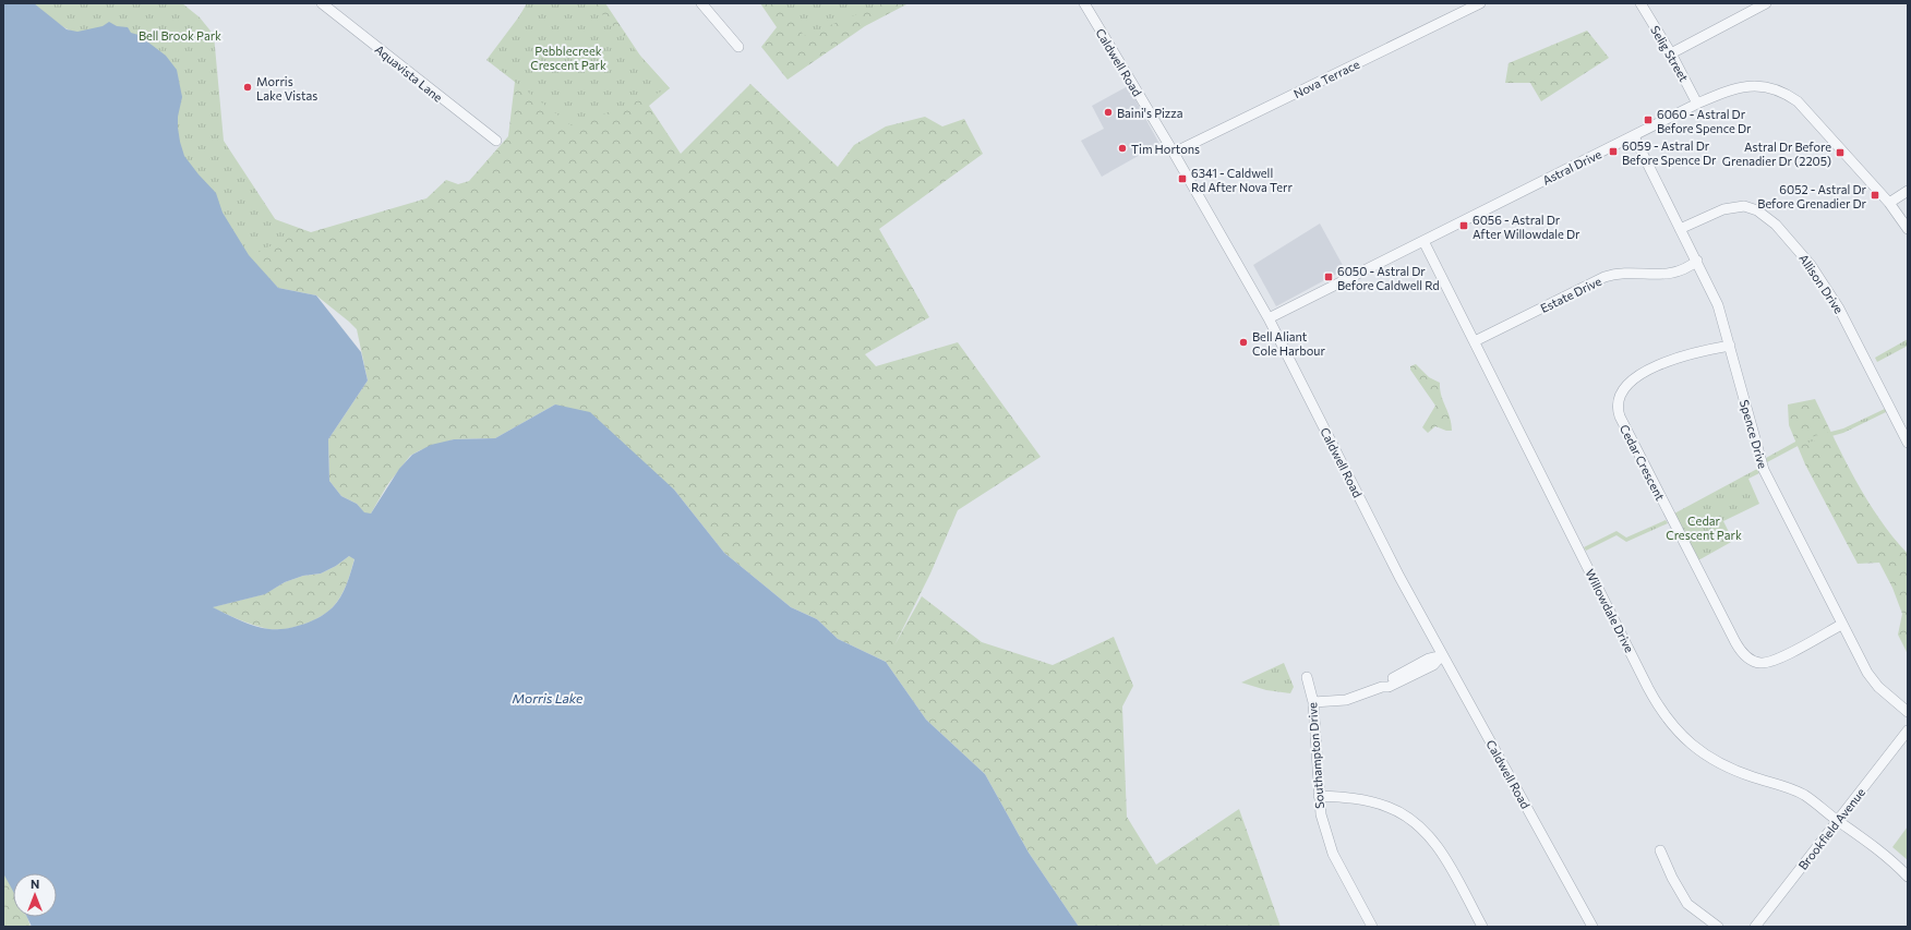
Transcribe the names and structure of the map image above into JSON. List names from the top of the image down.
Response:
{
  "streets": {
    "street": [
      "Selig Street",
      "Caldwell Road",
      "Aquavista Lane",
      "Nova Terrace",
      "Astral Drive",
      "Allison Drive",
      "Estate Drive",
      "Spence Drive",
      "Cedar Crescent",
      "Willowdale Drive",
      "Southampton Drive",
      "Brookfield Avenue"
    ]
  },
  "crossings": [
    ["Selig Street", "Astral Drive"],
    ["Caldwell Road", "Nova Terrace"],
    ["Caldwell Road", "Astral Drive"],
    ["Astral Drive", "Spence Drive"],
    ["Astral Drive", "Willowdale Drive"],
    ["Allison Drive", "Spence Drive"],
    ["Estate Drive", "Spence Drive"],
    ["Estate Drive", "Willowdale Drive"],
    ["Spence Drive", "Cedar Crescent"],
    ["Willowdale Drive", "Brookfield Avenue"]
  ],
  "water": ["Morris Lake"],
  "parks": ["Bell Brook Park", "Pebblecreek Crescent Park", "Cedar Crescent Park"],
  "places": {
    "other": [
      "Morris Lake Vistas",
      "Baini's Pizza",
      "Tim Hortons",
      "Bell Aliant Cole Harbour"
    ],
    "transit": [
      "6060 - Astral Dr Before Spence Dr",
      "6059 - Astral Dr Before Spence Dr",
      "Astral Dr Before Grenadier Dr (2205)",
      "6341 - Caldwell Rd After Nova Terr",
      "6052 - Astral Dr Before Grenadier Dr",
      "6056 - Astral Dr After Willowdale Dr",
      "6050 - Astral Dr Before Caldwell Rd"
    ]
  },
  "north": "top"
}
